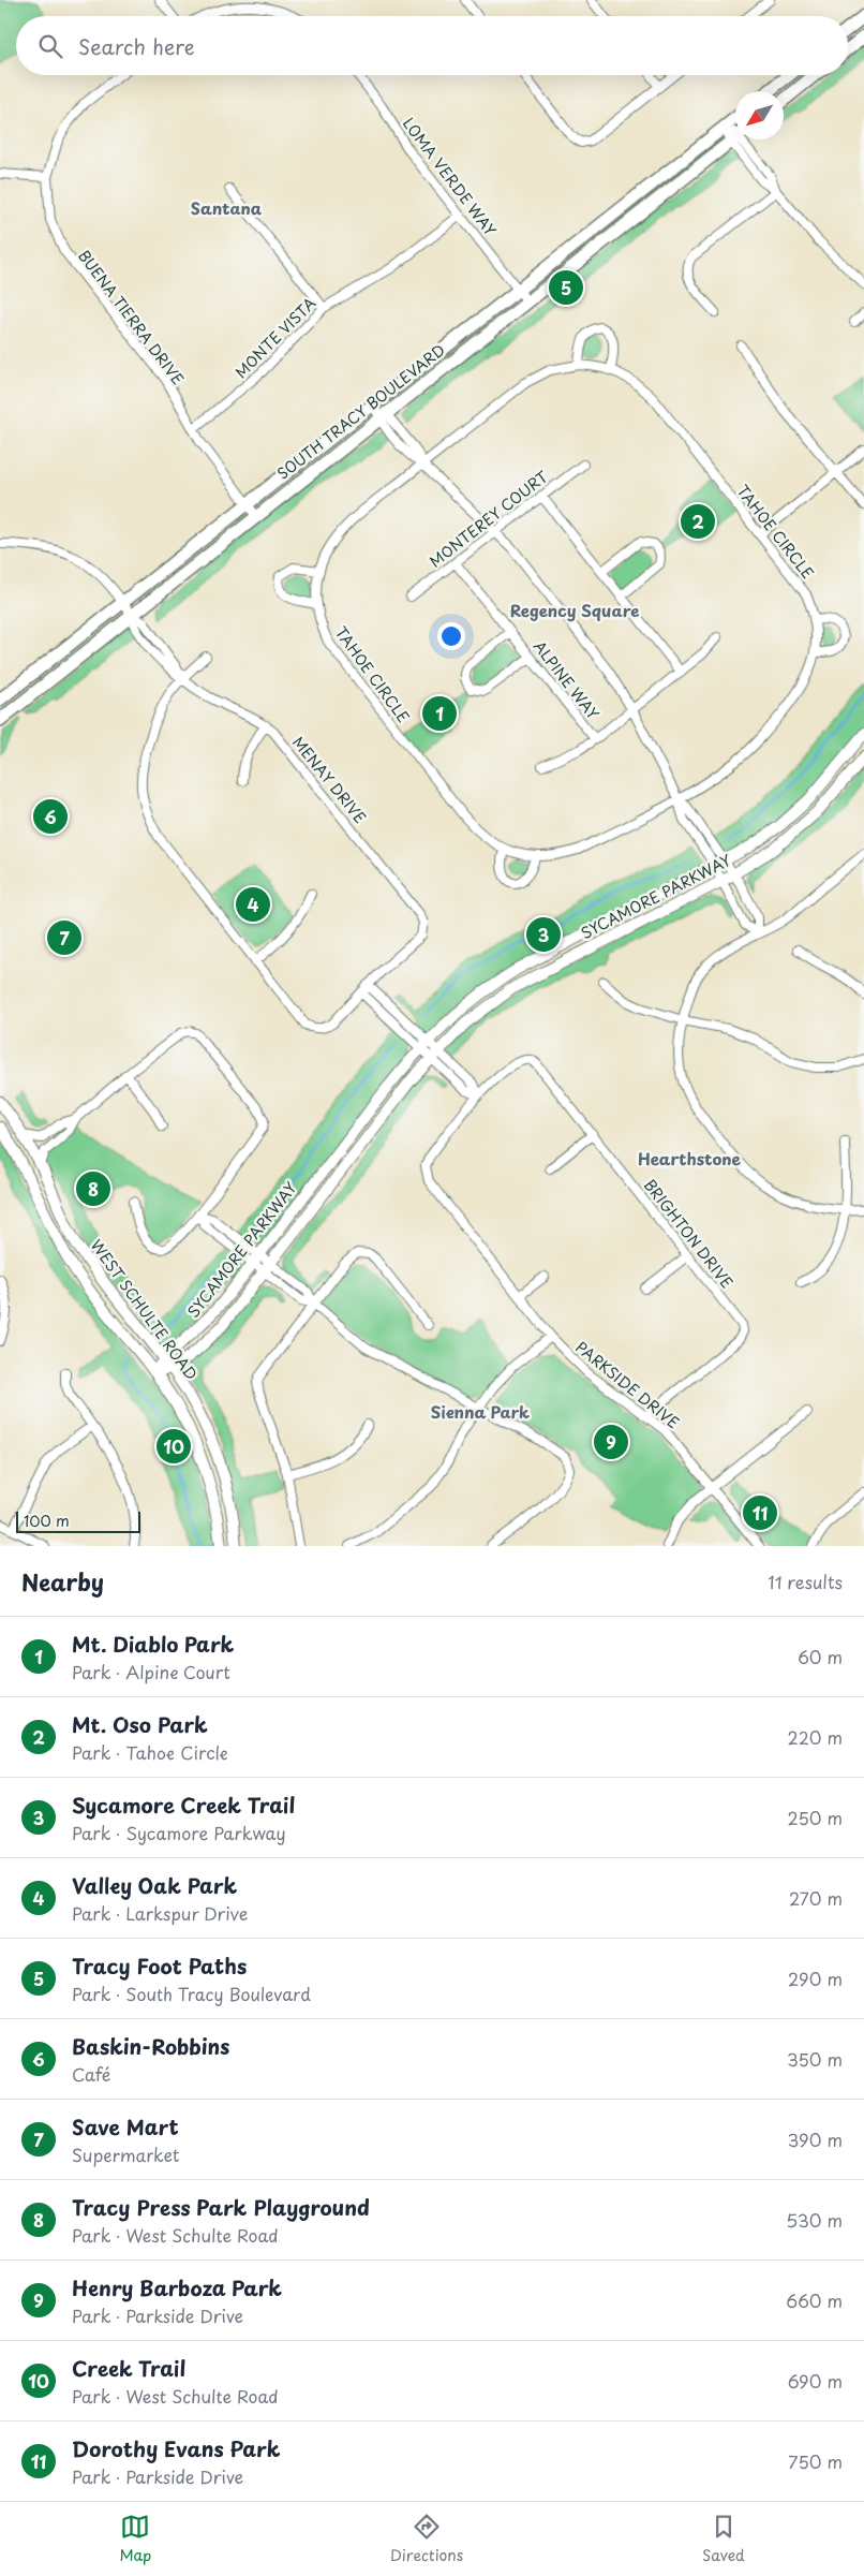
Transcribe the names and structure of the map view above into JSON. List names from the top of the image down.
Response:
{
  "streets": {
    "main road": ["SOUTH TRACY BOULEVARD", "SYCAMORE PARKWAY", "WEST SCHULTE ROAD"],
    "street": [
      "LOMA VERDE WAY",
      "BUENA TIERRA DRIVE",
      "MONTE VISTA",
      "MONTEREY COURT",
      "TAHOE CIRCLE",
      "ALPINE WAY",
      "MENAY DRIVE",
      "BRIGHTON DRIVE",
      "PARKSIDE DRIVE"
    ]
  },
  "crossings": [
    ["LOMA VERDE WAY", "MONTE VISTA"],
    ["LOMA VERDE WAY", "SOUTH TRACY BOULEVARD"],
    ["BUENA TIERRA DRIVE", "MONTE VISTA"],
    ["BUENA TIERRA DRIVE", "SOUTH TRACY BOULEVARD"],
    ["SOUTH TRACY BOULEVARD", "MENAY DRIVE"],
    ["MONTEREY COURT", "ALPINE WAY"],
    ["SYCAMORE PARKWAY", "WEST SCHULTE ROAD"],
    ["BRIGHTON DRIVE", "PARKSIDE DRIVE"]
  ],
  "districts": [
    "Santana",
    "Regency Square",
    "Hearthstone",
    "Sienna Park"
  ],
  "scale_bar": "100 m",
  "north": "bottom left",
  "page": {
    "search": "Search here",
    "pins": [
      "5",
      "2",
      "1",
      "6",
      "4",
      "3",
      "7",
      "8",
      "9",
      "10",
      "11"
    ],
    "scale": "100 m",
    "heading": ["Nearby", "11 results"],
    "list": [
      {
        "mark": "1",
        "name": "Mt. Diablo Park",
        "note": "Park · Alpine Court",
        "value": "60 m"
      },
      {
        "mark": "2",
        "name": "Mt. Oso Park",
        "note": "Park · Tahoe Circle",
        "value": "220 m"
      },
      {
        "mark": "3",
        "name": "Sycamore Creek Trail",
        "note": "Park · Sycamore Parkway",
        "value": "250 m"
      },
      {
        "mark": "4",
        "name": "Valley Oak Park",
        "note": "Park · Larkspur Drive",
        "value": "270 m"
      },
      {
        "mark": "5",
        "name": "Tracy Foot Paths",
        "note": "Park · South Tracy Boulevard",
        "value": "290 m"
      },
      {
        "mark": "6",
        "name": "Baskin-Robbins",
        "note": "Café",
        "value": "350 m"
      },
      {
        "mark": "7",
        "name": "Save Mart",
        "note": "Supermarket",
        "value": "390 m"
      },
      {
        "mark": "8",
        "name": "Tracy Press Park Playground",
        "note": "Park · West Schulte Road",
        "value": "530 m"
      },
      {
        "mark": "9",
        "name": "Henry Barboza Park",
        "note": "Park · Parkside Drive",
        "value": "660 m"
      },
      {
        "mark": "10",
        "name": "Creek Trail",
        "note": "Park · West Schulte Road",
        "value": "690 m"
      },
      {
        "mark": "11",
        "name": "Dorothy Evans Park",
        "note": "Park · Parkside Drive",
        "value": "750 m"
      }
    ],
    "nav": ["Map", "Directions", "Saved"]
  }
}
